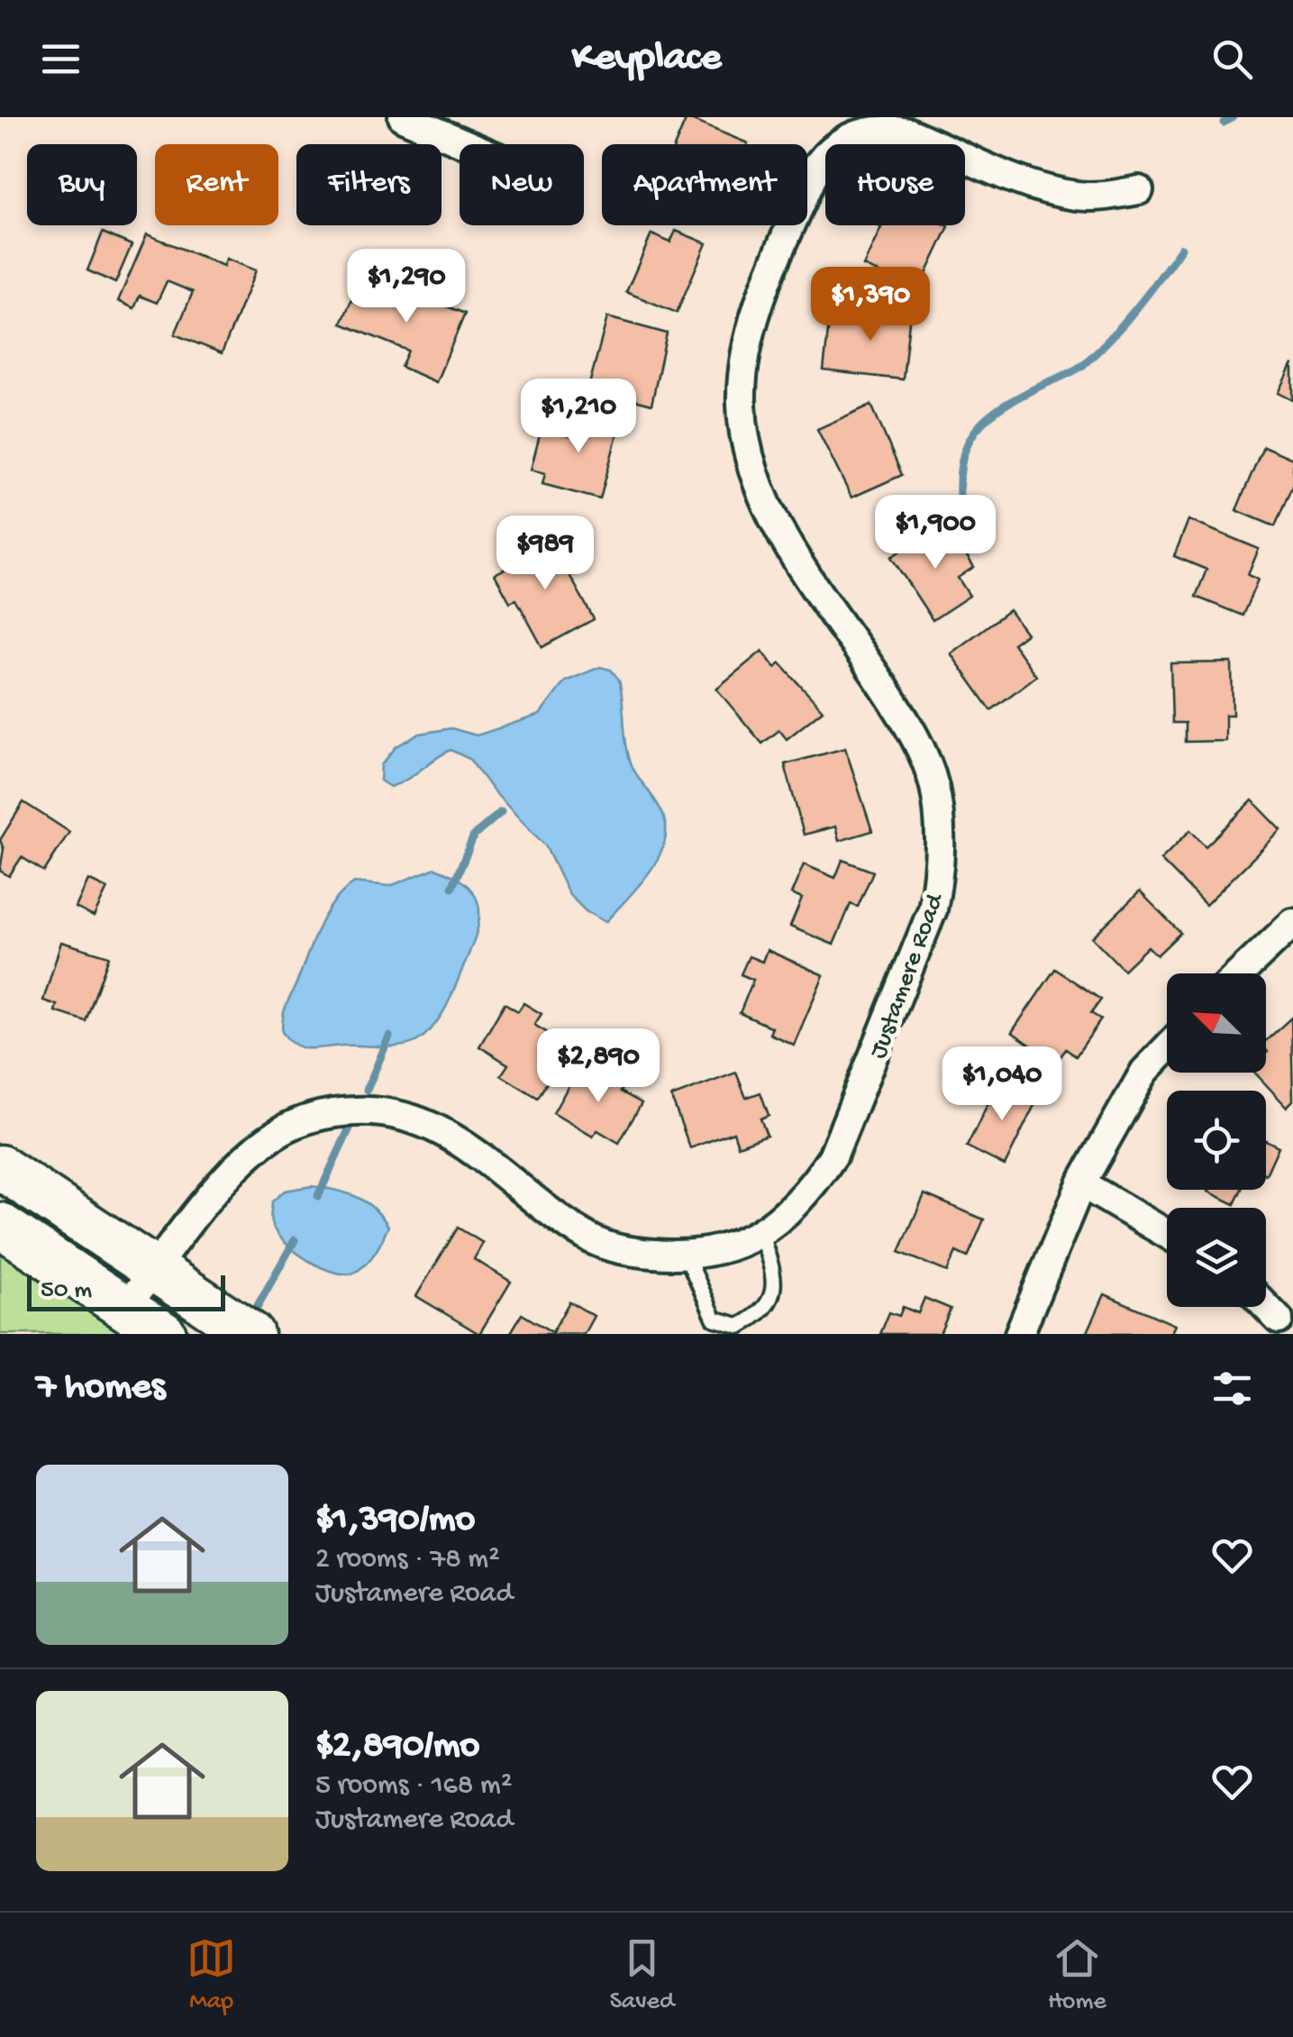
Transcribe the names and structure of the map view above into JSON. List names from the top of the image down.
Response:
{
  "streets": {
    "street": ["Justamere Road"]
  },
  "scale_bar": "50 m",
  "north": "top left",
  "page": {
    "header": "Keyplace",
    "chip": [
      "Buy",
      "Rent",
      "Filters",
      "New",
      "Apartment",
      "House"
    ],
    "price": [
      "$1,290",
      "$1,390",
      "$1,210",
      "$1,900",
      "$989",
      "$2,890",
      "$1,040"
    ],
    "scale": "50 m",
    "heading": "7 homes",
    "list": [
      {
        "name": "$1,390/mo",
        "note": "2 rooms · 78 m² · Justamere Road"
      },
      {
        "name": "$2,890/mo",
        "note": "5 rooms · 168 m² · Justamere Road"
      }
    ],
    "tabs": ["Map", "Saved", "Home"]
  }
}
